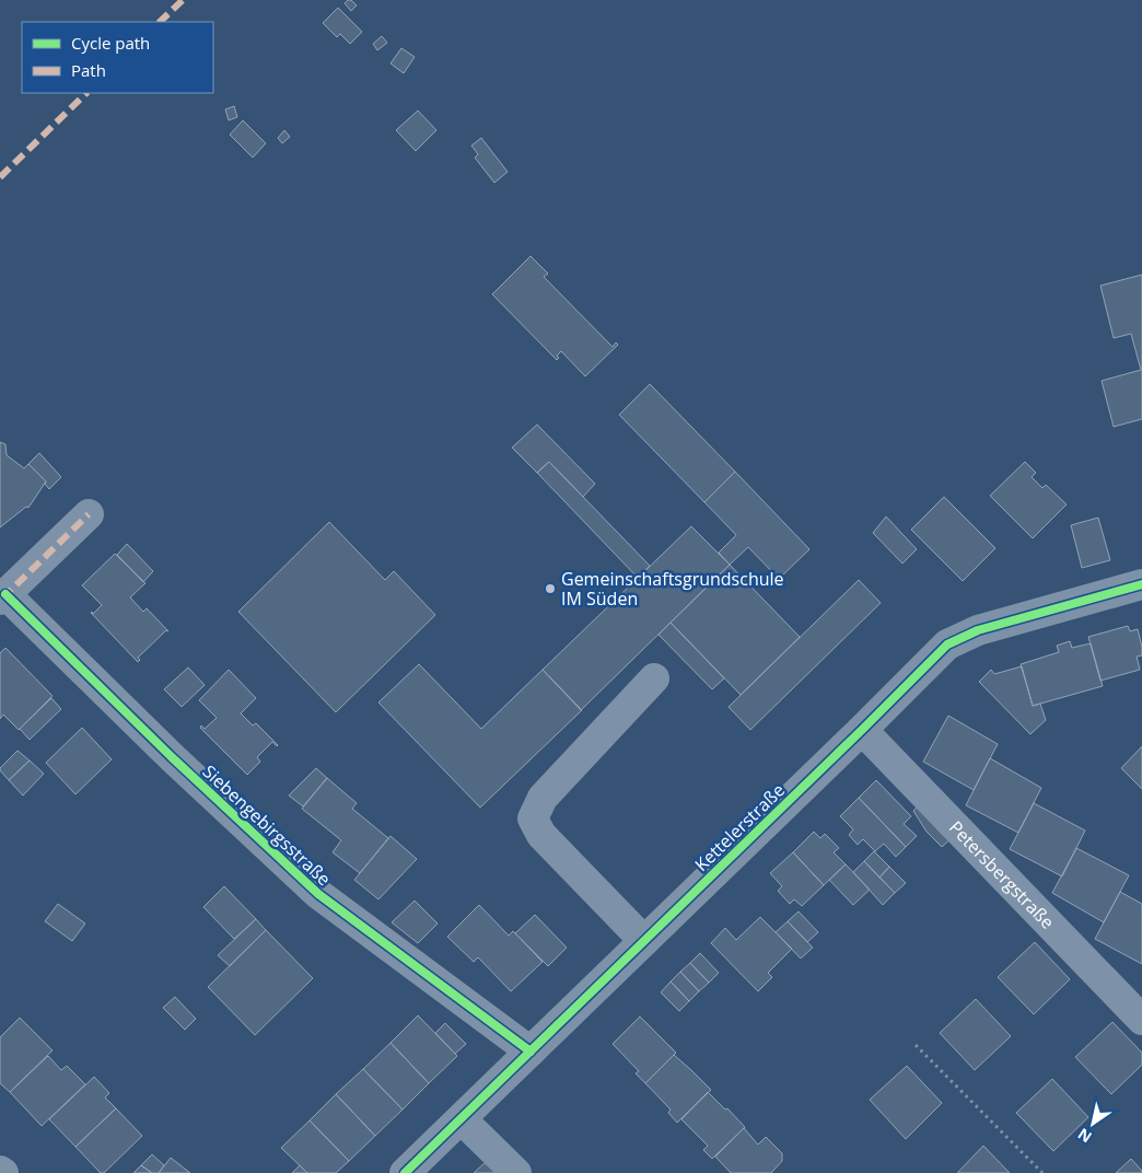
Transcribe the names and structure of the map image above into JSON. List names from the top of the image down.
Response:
{
  "streets": {
    "street": ["Siebengebirgsstraße", "Kettelerstraße", "Petersbergstraße"]
  },
  "crossings": [
    ["Siebengebirgsstraße", "Kettelerstraße"],
    ["Kettelerstraße", "Petersbergstraße"]
  ],
  "places": ["Gemeinschaftsgrundschule IM Süden"],
  "legend": ["Cycle path", "Path"],
  "north": "bottom left"
}
